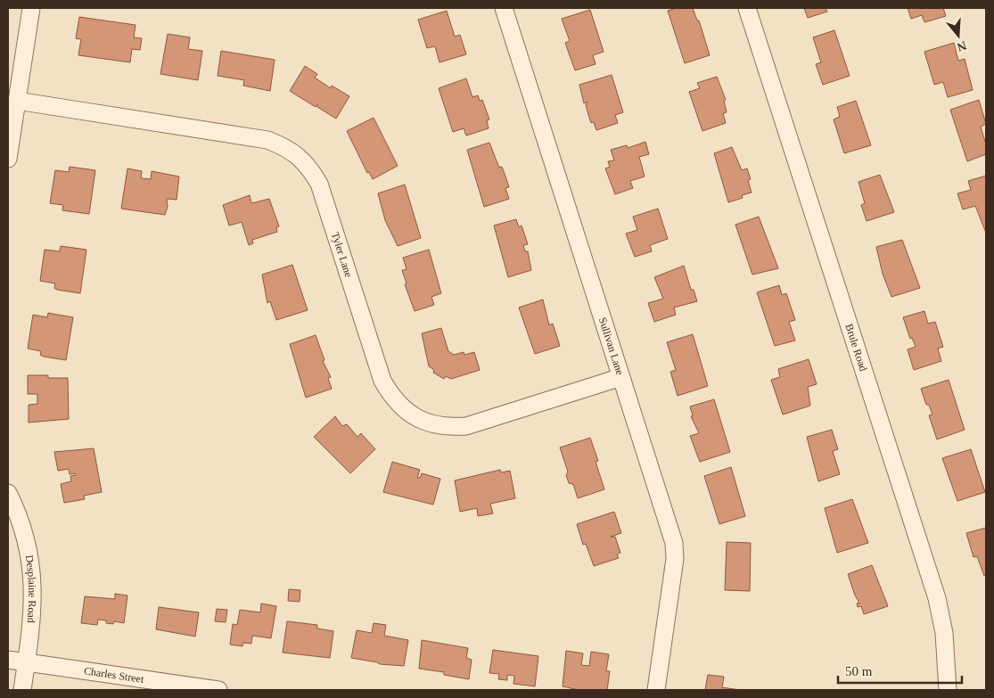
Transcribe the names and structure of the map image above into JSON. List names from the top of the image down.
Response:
{
  "streets": {
    "street": [
      "Tyler Lane",
      "Sullivan Lane",
      "Brule Road",
      "Desplaine Road",
      "Charles Street"
    ]
  },
  "crossings": [
    ["Tyler Lane", "Sullivan Lane"],
    ["Desplaine Road", "Charles Street"]
  ],
  "scale_bar": "50 m",
  "north": "bottom"
}
